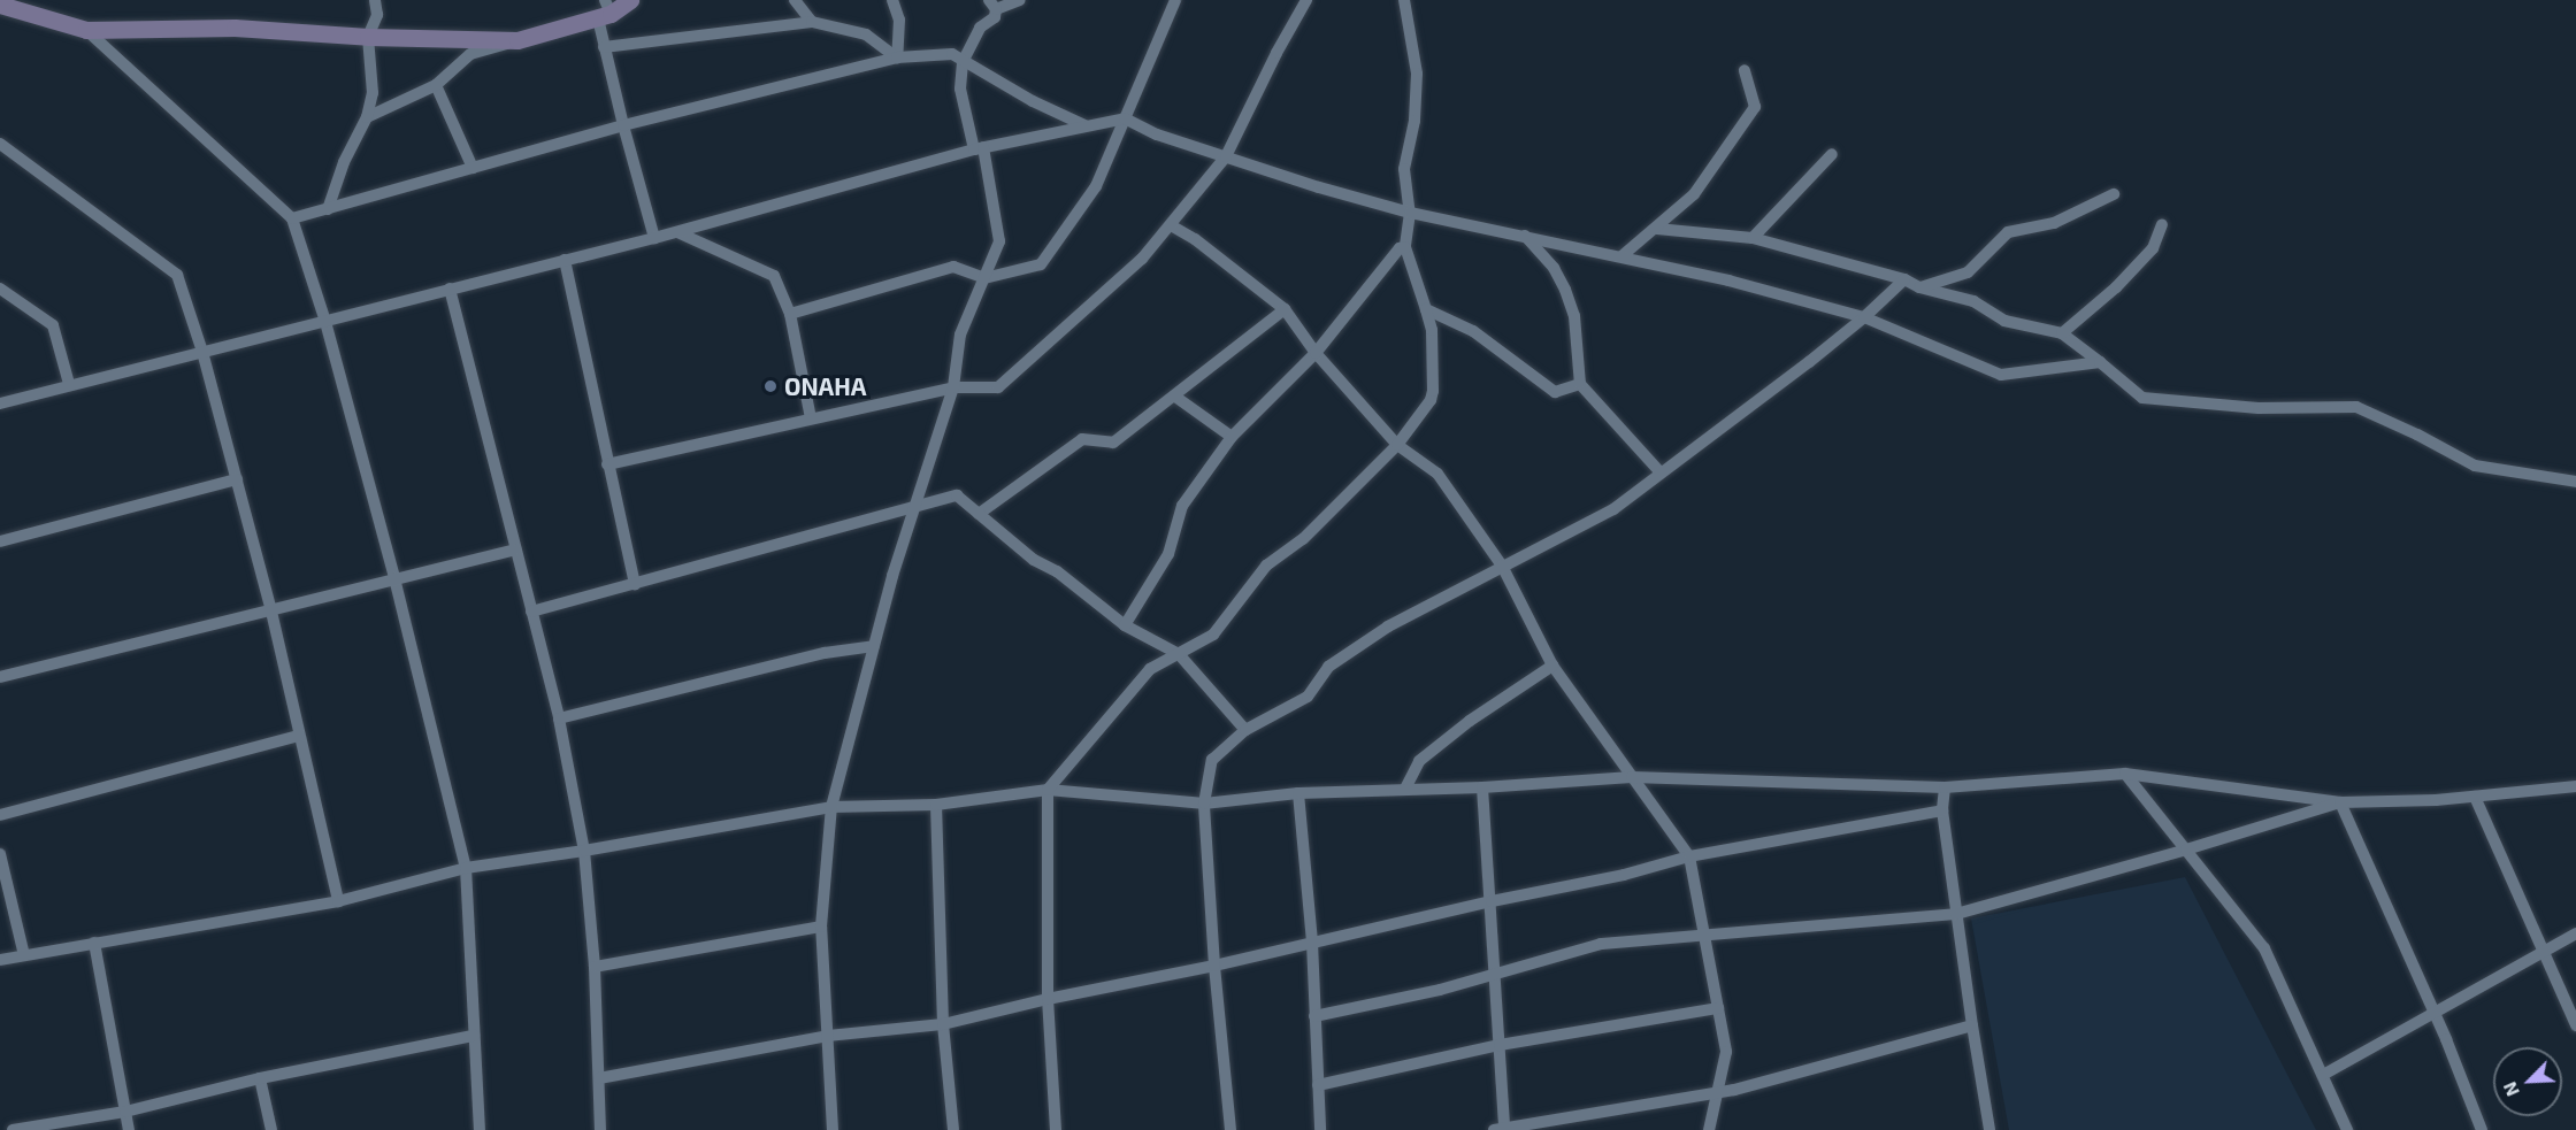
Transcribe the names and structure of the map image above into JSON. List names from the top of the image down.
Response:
{
  "places": ["ONAHA"],
  "north": "bottom left"
}
